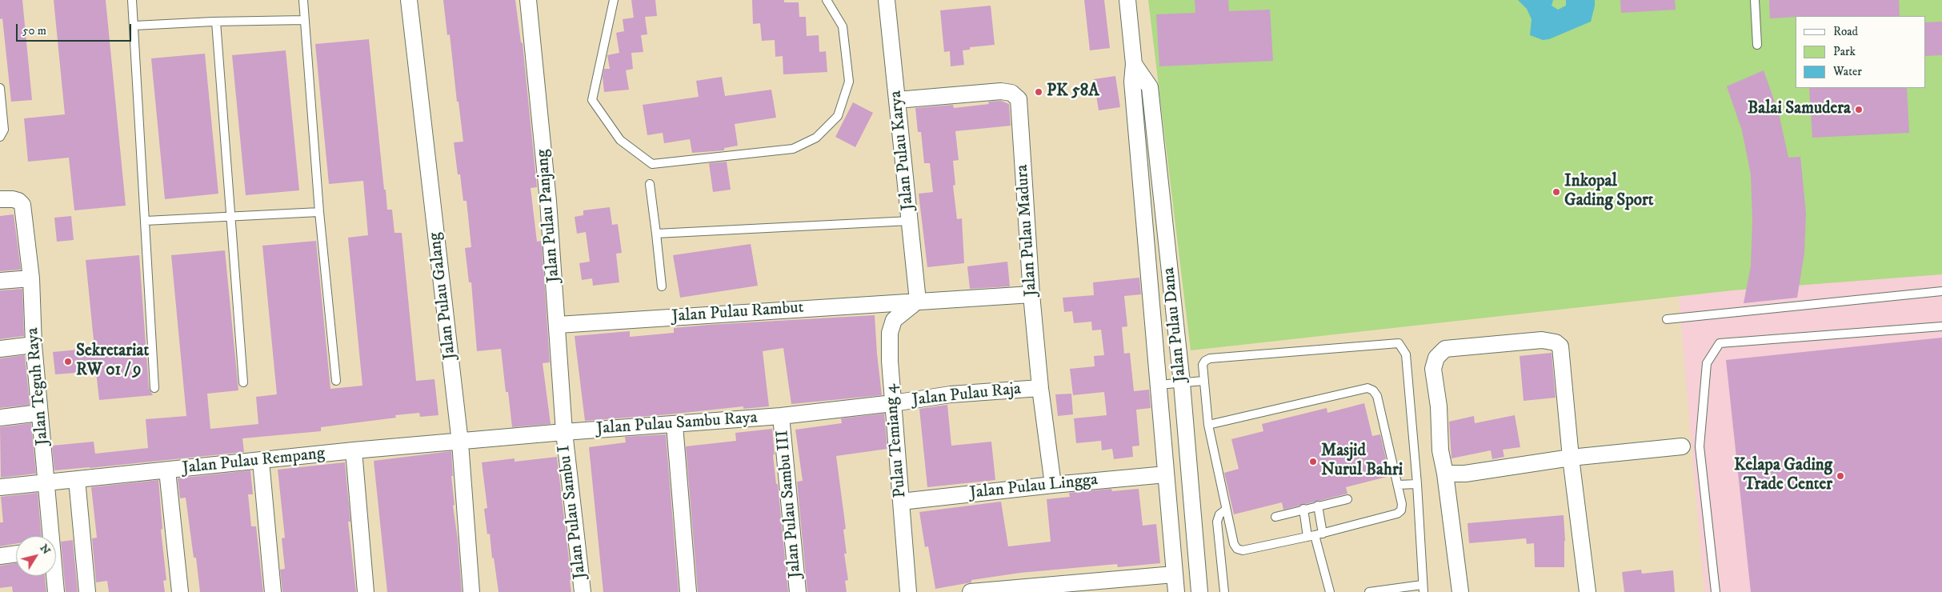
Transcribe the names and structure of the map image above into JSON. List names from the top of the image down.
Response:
{
  "streets": {
    "street": [
      "Jalan Pulau Karya",
      "Jalan Pulau Panjang",
      "Jalan Pulau Madura",
      "Jalan Pulau Galang",
      "Jalan Pulau Rambut",
      "Jalan Pulau Dana",
      "Jalan Teguh Raya",
      "Jalan Pulau Raja",
      "Jalan Pulau Sambu Raya",
      "Pulau Temiang 4",
      "Jalan Pulau Rempang",
      "Jalan Pulau Lingga",
      "Jalan Pulau Sambu III",
      "Jalan Pulau Sambu I"
    ]
  },
  "crossings": [
    ["Jalan Pulau Karya", "Jalan Pulau Madura"],
    ["Jalan Pulau Karya", "Jalan Pulau Rambut"],
    ["Jalan Pulau Karya", "Pulau Temiang 4"],
    ["Jalan Pulau Panjang", "Jalan Pulau Rambut"],
    ["Jalan Pulau Panjang", "Jalan Pulau Sambu Raya"],
    ["Jalan Pulau Panjang", "Jalan Pulau Sambu I"],
    ["Jalan Pulau Madura", "Jalan Pulau Rambut"],
    ["Jalan Pulau Madura", "Jalan Pulau Raja"],
    ["Jalan Pulau Madura", "Jalan Pulau Lingga"],
    ["Jalan Pulau Galang", "Jalan Pulau Sambu Raya"],
    ["Jalan Pulau Galang", "Jalan Pulau Rempang"],
    ["Jalan Pulau Rambut", "Pulau Temiang 4"],
    ["Jalan Pulau Dana", "Jalan Pulau Lingga"],
    ["Jalan Teguh Raya", "Jalan Pulau Rempang"],
    ["Jalan Pulau Raja", "Jalan Pulau Sambu Raya"],
    ["Jalan Pulau Raja", "Pulau Temiang 4"],
    ["Jalan Pulau Sambu Raya", "Pulau Temiang 4"],
    ["Jalan Pulau Sambu Raya", "Jalan Pulau Rempang"],
    ["Jalan Pulau Sambu Raya", "Jalan Pulau Sambu III"],
    ["Jalan Pulau Sambu Raya", "Jalan Pulau Sambu I"],
    ["Pulau Temiang 4", "Jalan Pulau Lingga"]
  ],
  "places": [
    "PK 58A",
    "Balai Samudera",
    "Inkopal Gading Sport",
    "Sekretariat RW 01 / 9",
    "Masjid Nurul Bahri",
    "Kelapa Gading Trade Center"
  ],
  "legend": ["Road", "Park", "Water"],
  "scale_bar": "50 m",
  "north": "top right"
}
